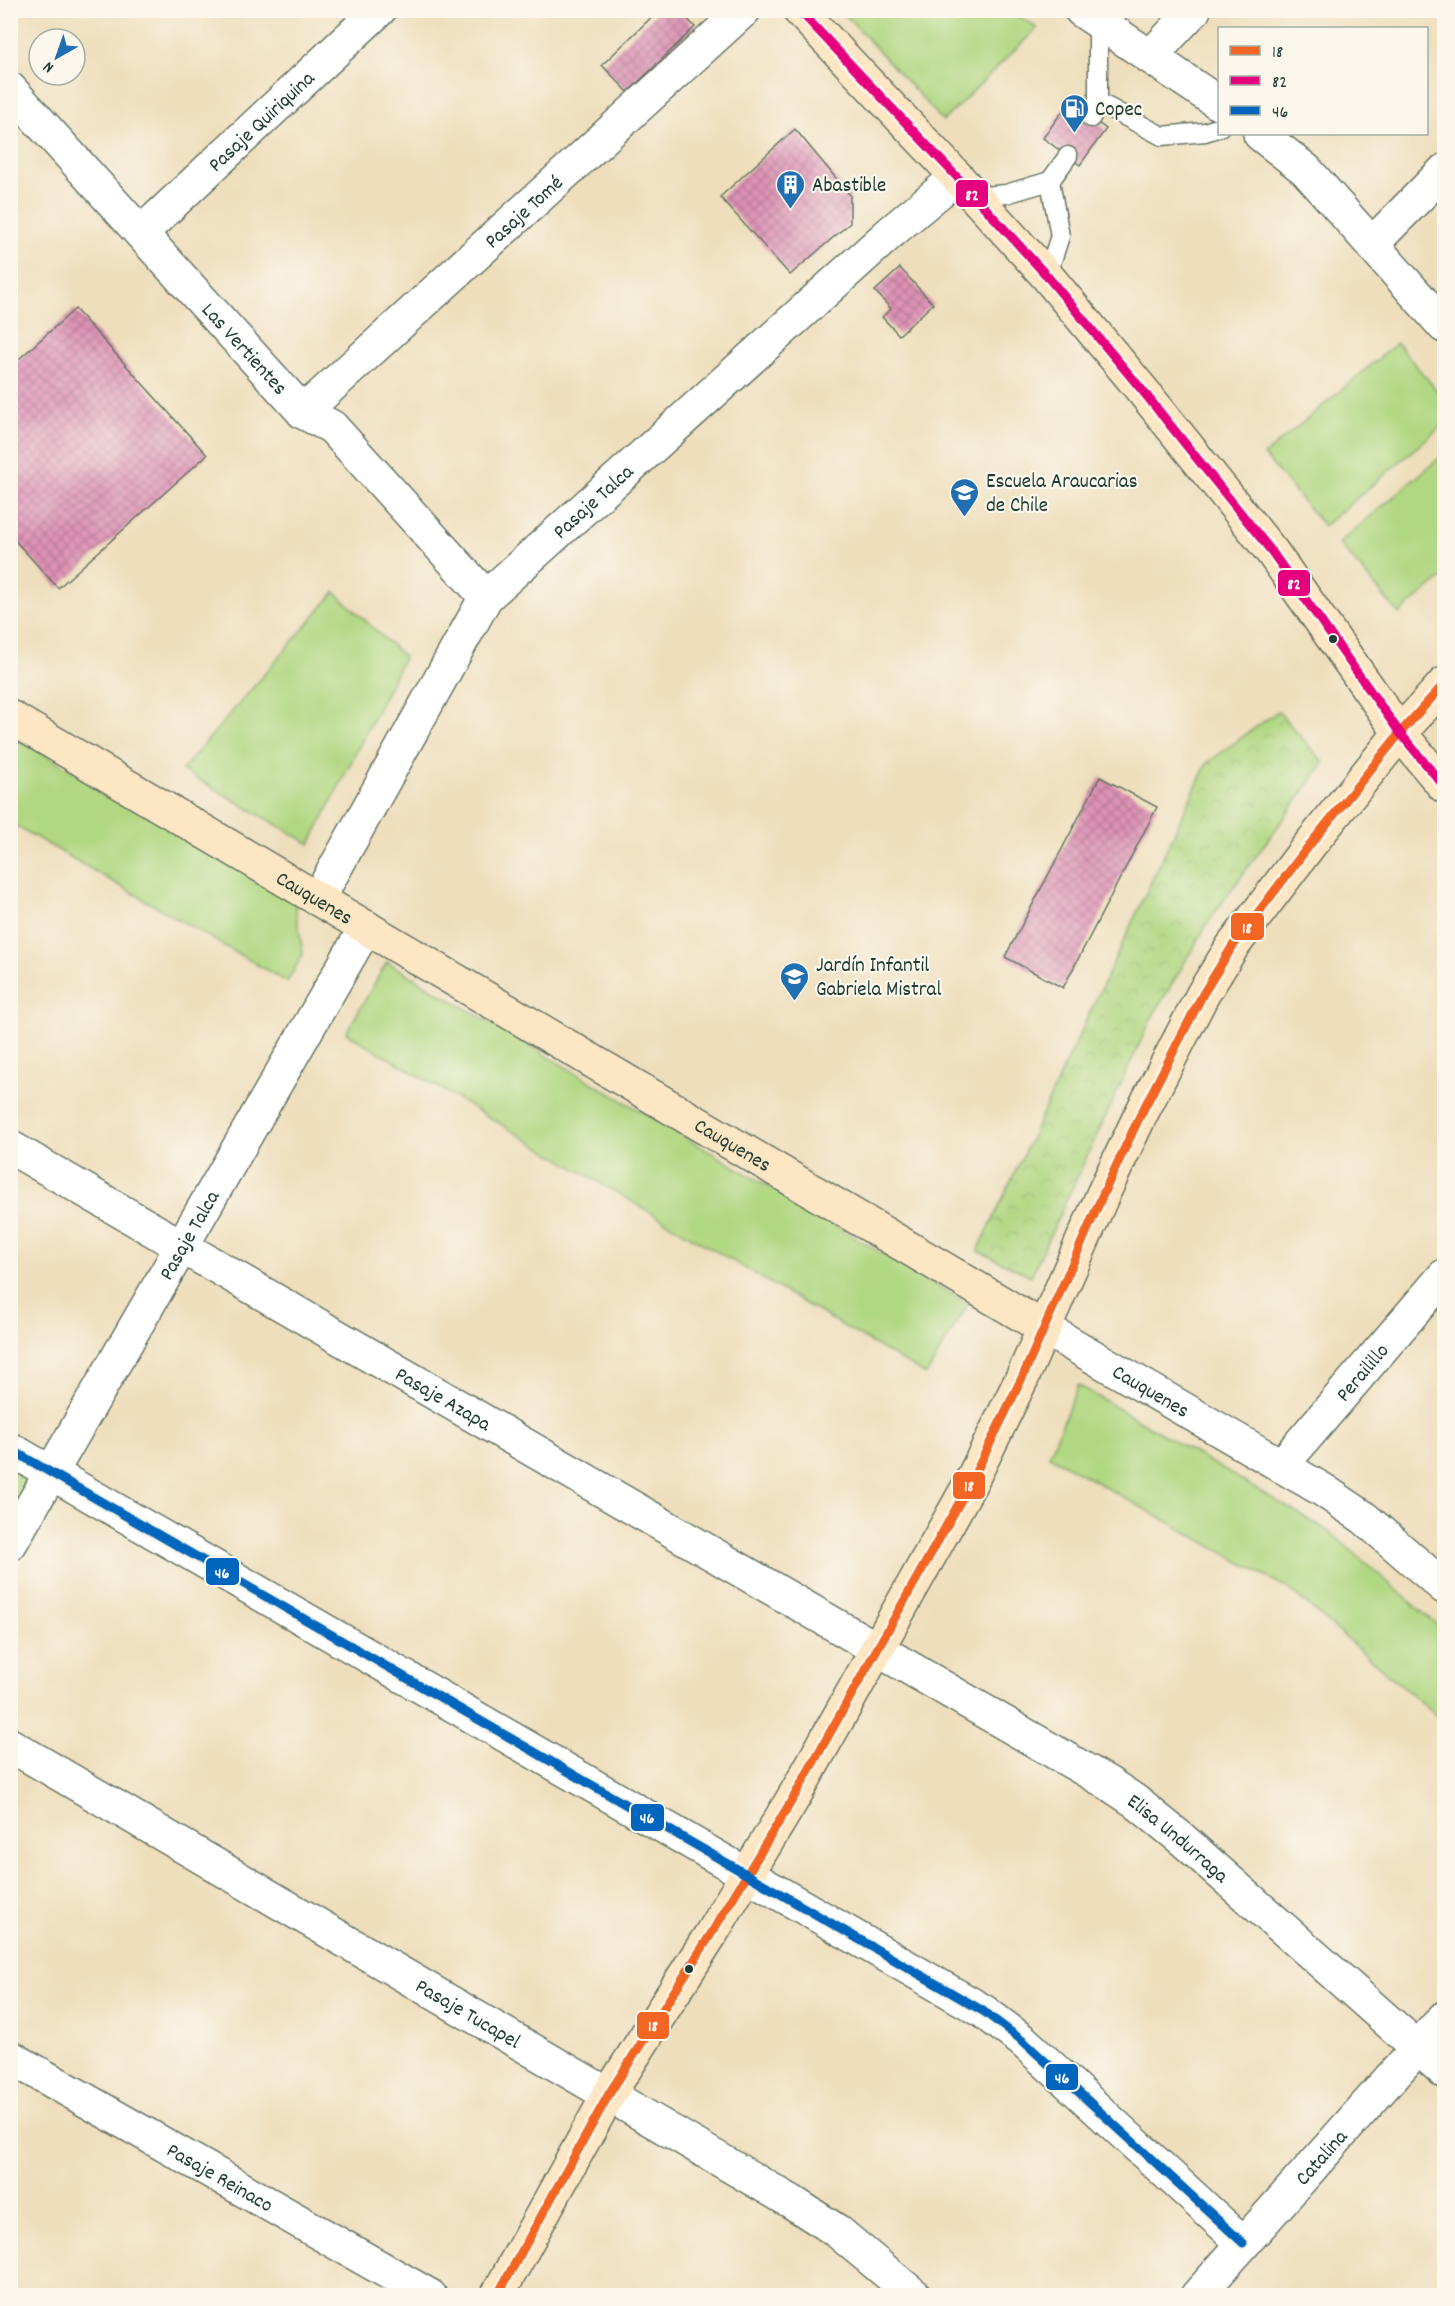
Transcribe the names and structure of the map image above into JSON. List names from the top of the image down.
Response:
{
  "streets": {
    "street": [
      "Pasaje Quiriquina",
      "Pasaje Tomé",
      "Las Vertientes",
      "Pasaje Talca",
      "Cauquenes",
      "Perailillo",
      "Pasaje Azapa",
      "Elisa Undurraga",
      "Pasaje Tucapel",
      "Catalina",
      "Pasaje Reinaco"
    ]
  },
  "crossings": [
    ["Pasaje Quiriquina", "Las Vertientes"],
    ["Pasaje Tomé", "Las Vertientes"],
    ["Las Vertientes", "Pasaje Talca"],
    ["Pasaje Talca", "Cauquenes"],
    ["Pasaje Talca", "Pasaje Azapa"],
    ["Cauquenes", "Perailillo"],
    ["Pasaje Azapa", "Elisa Undurraga"],
    ["Elisa Undurraga", "Catalina"]
  ],
  "places": {
    "fuel station": ["Copec"],
    "building": ["Abastible"],
    "school or university": ["Escuela Araucarias de Chile", "Jardín Infantil Gabriela Mistral"]
  },
  "lines": ["transit line 82", "transit line 18", "transit line 46"],
  "legend": ["18", "82", "46"],
  "north": "bottom left"
}
